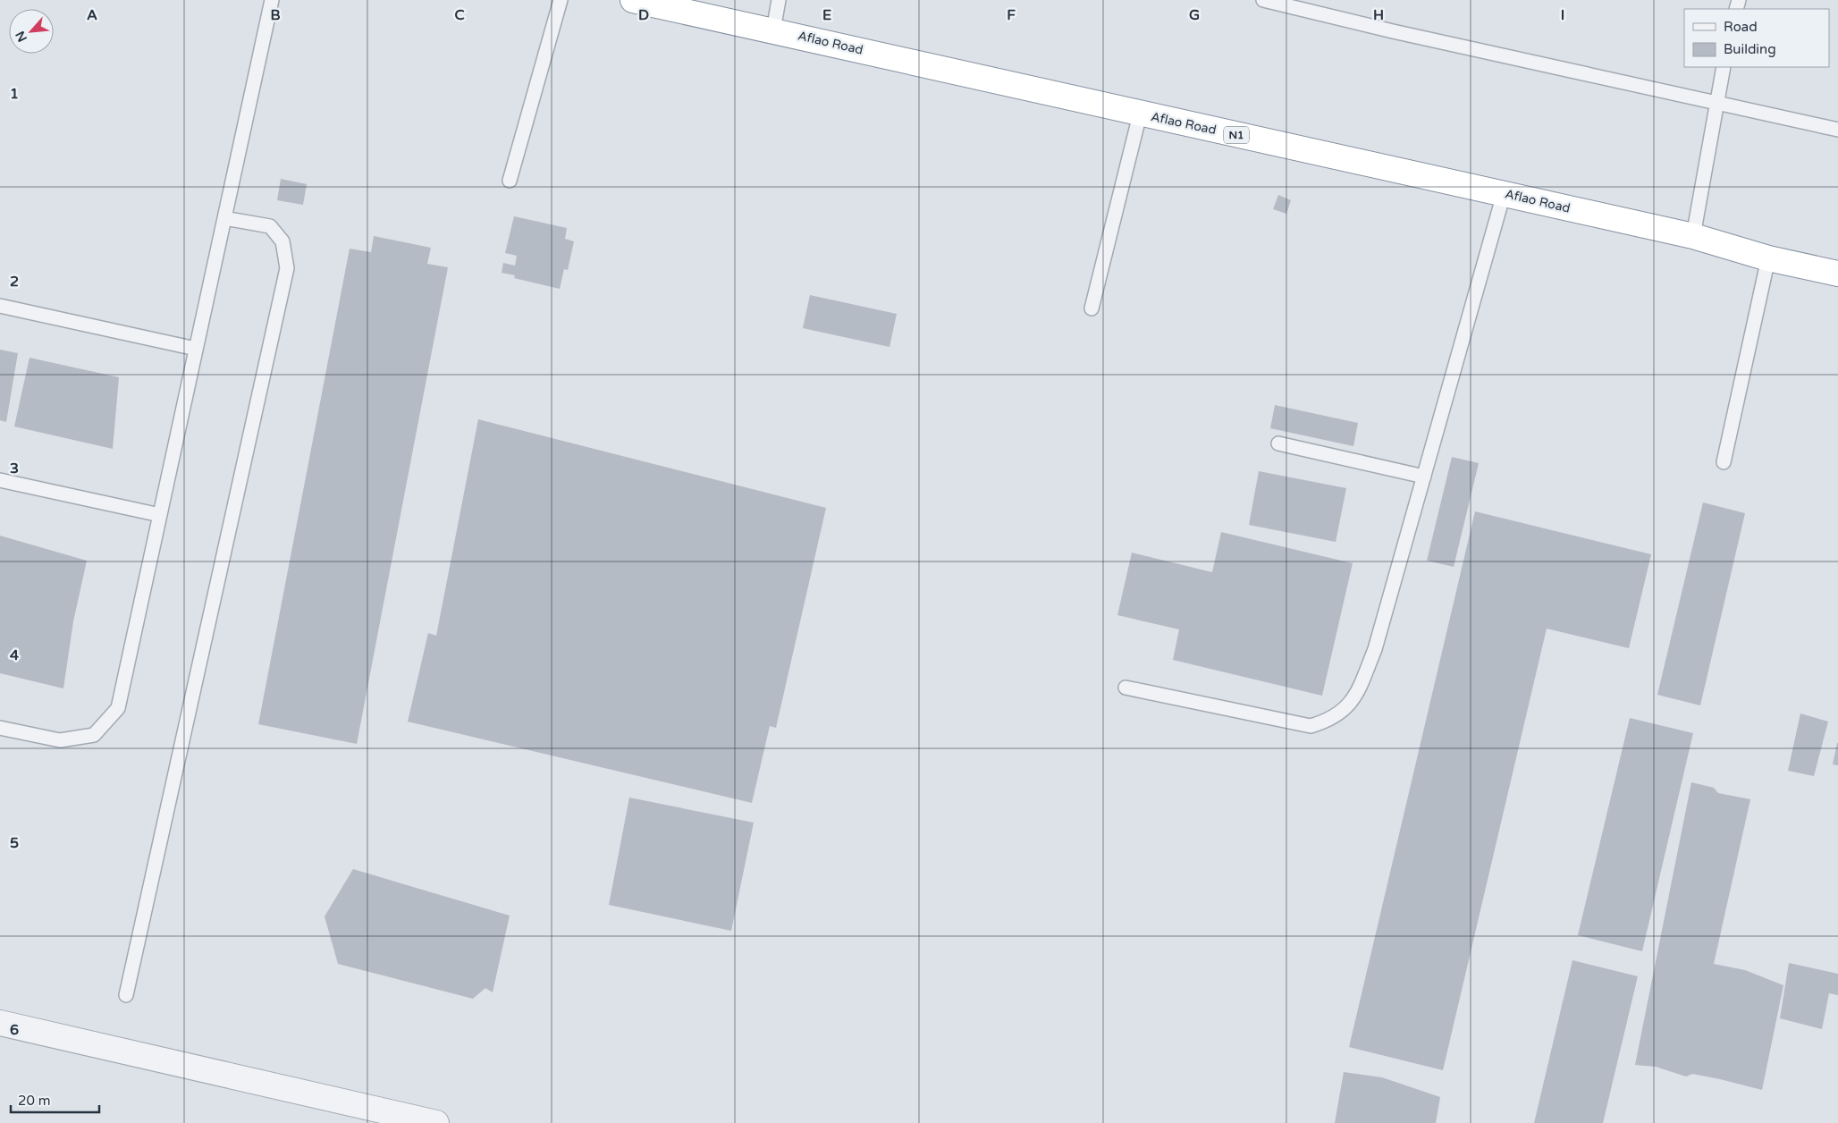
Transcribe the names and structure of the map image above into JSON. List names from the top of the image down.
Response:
{
  "streets": {
    "highway": ["Aflao Road", "N1"]
  },
  "legend": ["Road", "Building"],
  "scale_bar": "20 m",
  "north": "bottom left",
  "grid": {
    "columns": [
      "A",
      "B",
      "C",
      "D",
      "E",
      "F",
      "G",
      "H",
      "I"
    ],
    "rows": [
      "1",
      "2",
      "3",
      "4",
      "5",
      "6"
    ]
  }
}
